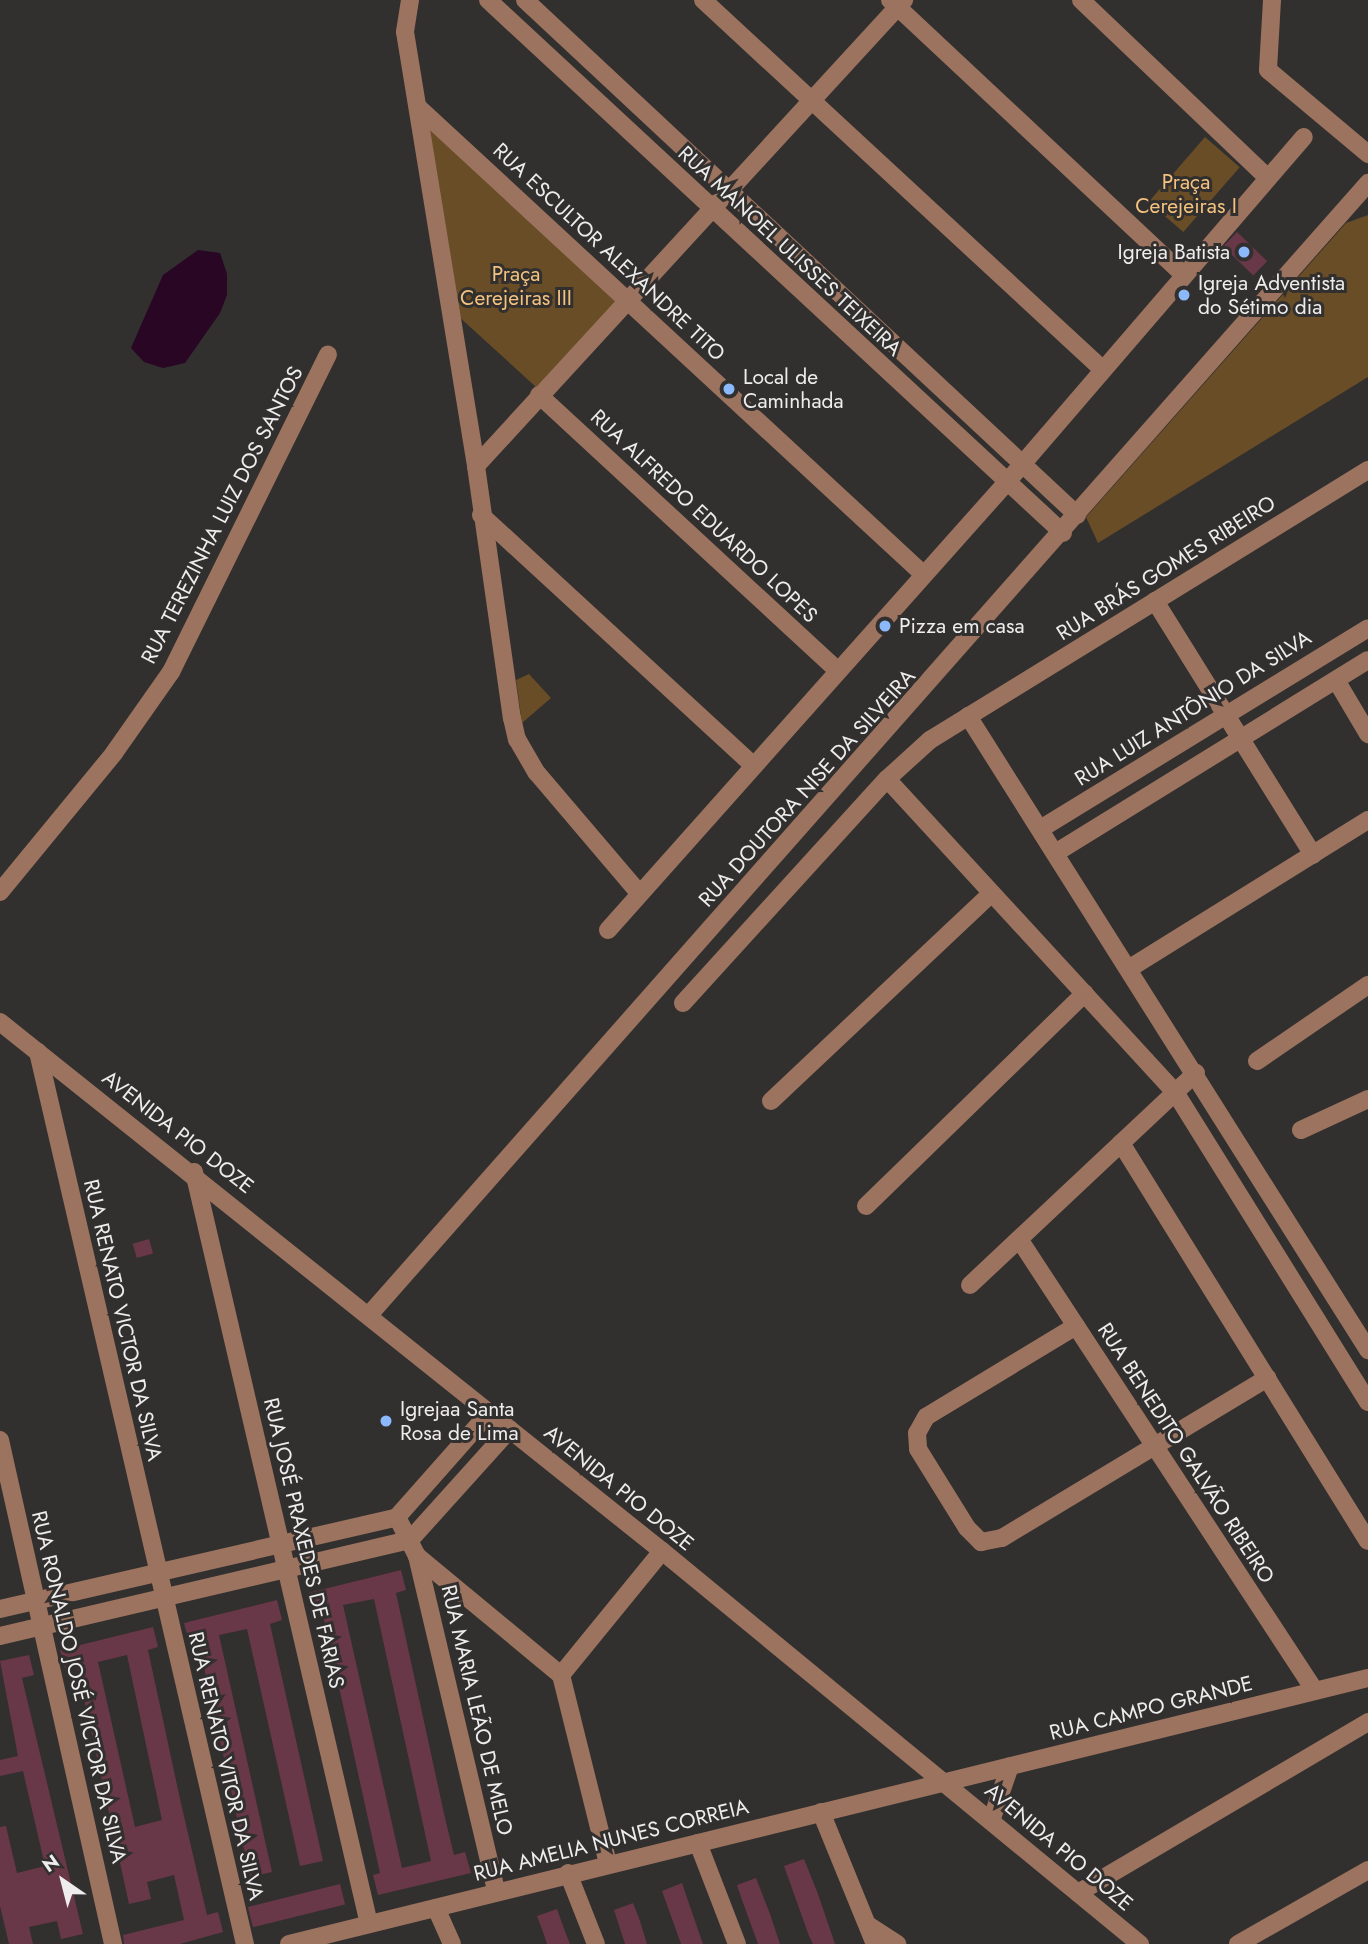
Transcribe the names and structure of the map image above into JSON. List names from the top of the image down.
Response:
{
  "streets": {
    "street": [
      "RUA MANOEL ULISSES TEIXEIRA",
      "RUA ESCULTOR ALEXANDRE TITO",
      "RUA TEREZINHA LUIZ DOS SANTOS",
      "RUA ALFREDO EDUARDO LOPES",
      "RUA BRÁS GOMES RIBEIRO",
      "RUA LUIZ ANTÔNIO DA SILVA",
      "RUA DOUTORA NISE DA SILVEIRA",
      "AVENIDA PIO DOZE",
      "RUA RENATO VICTOR DA SILVA",
      "RUA BENEDITO GALVÃO RIBEIRO",
      "RUA JOSÉ PRAXEDES DE FARIAS",
      "RUA RONALDO JOSÉ VICTOR DA SILVA",
      "RUA CAMPO GRANDE",
      "RUA MARIA LEÃO DE MELO",
      "RUA RENATO VITOR DA SILVA",
      "RUA AMELIA NUNES CORREIA"
    ]
  },
  "crossings": [
    ["RUA MANOEL ULISSES TEIXEIRA", "RUA DOUTORA NISE DA SILVEIRA"],
    ["RUA DOUTORA NISE DA SILVEIRA", "AVENIDA PIO DOZE"],
    ["AVENIDA PIO DOZE", "RUA RENATO VICTOR DA SILVA"],
    ["AVENIDA PIO DOZE", "RUA JOSÉ PRAXEDES DE FARIAS"],
    ["AVENIDA PIO DOZE", "RUA CAMPO GRANDE"],
    ["AVENIDA PIO DOZE", "RUA AMELIA NUNES CORREIA"],
    ["RUA RENATO VICTOR DA SILVA", "RUA RENATO VITOR DA SILVA"],
    ["RUA BENEDITO GALVÃO RIBEIRO", "RUA CAMPO GRANDE"],
    ["RUA JOSÉ PRAXEDES DE FARIAS", "RUA AMELIA NUNES CORREIA"],
    ["RUA CAMPO GRANDE", "RUA AMELIA NUNES CORREIA"],
    ["RUA MARIA LEÃO DE MELO", "RUA AMELIA NUNES CORREIA"]
  ],
  "parks": ["Praça Cerejeiras I", "Praça Cerejeiras III"],
  "places": [
    "Igreja Batista",
    "Igreja Adventista do Sétimo dia",
    "Local de Caminhada",
    "Pizza em casa",
    "Igrejaa Santa Rosa de Lima"
  ],
  "north": "top left"
}
